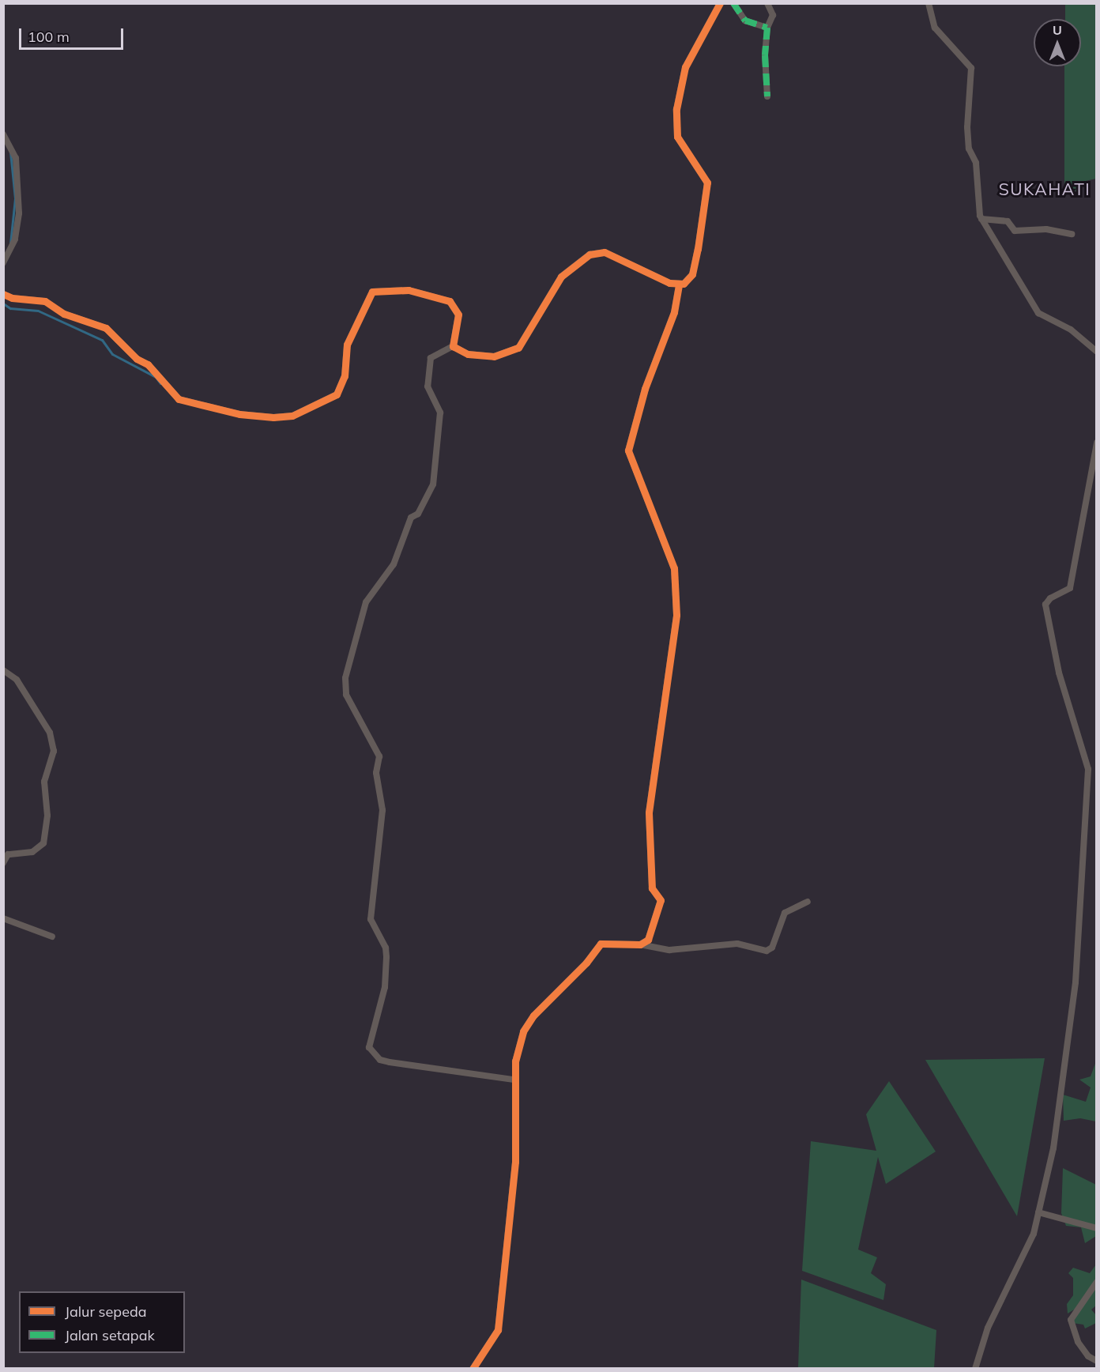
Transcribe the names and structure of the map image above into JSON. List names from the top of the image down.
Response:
{
  "districts": ["SUKAHATI"],
  "legend": ["Jalur sepeda", "Jalan setapak"],
  "scale_bar": "100 m",
  "north": "top"
}
